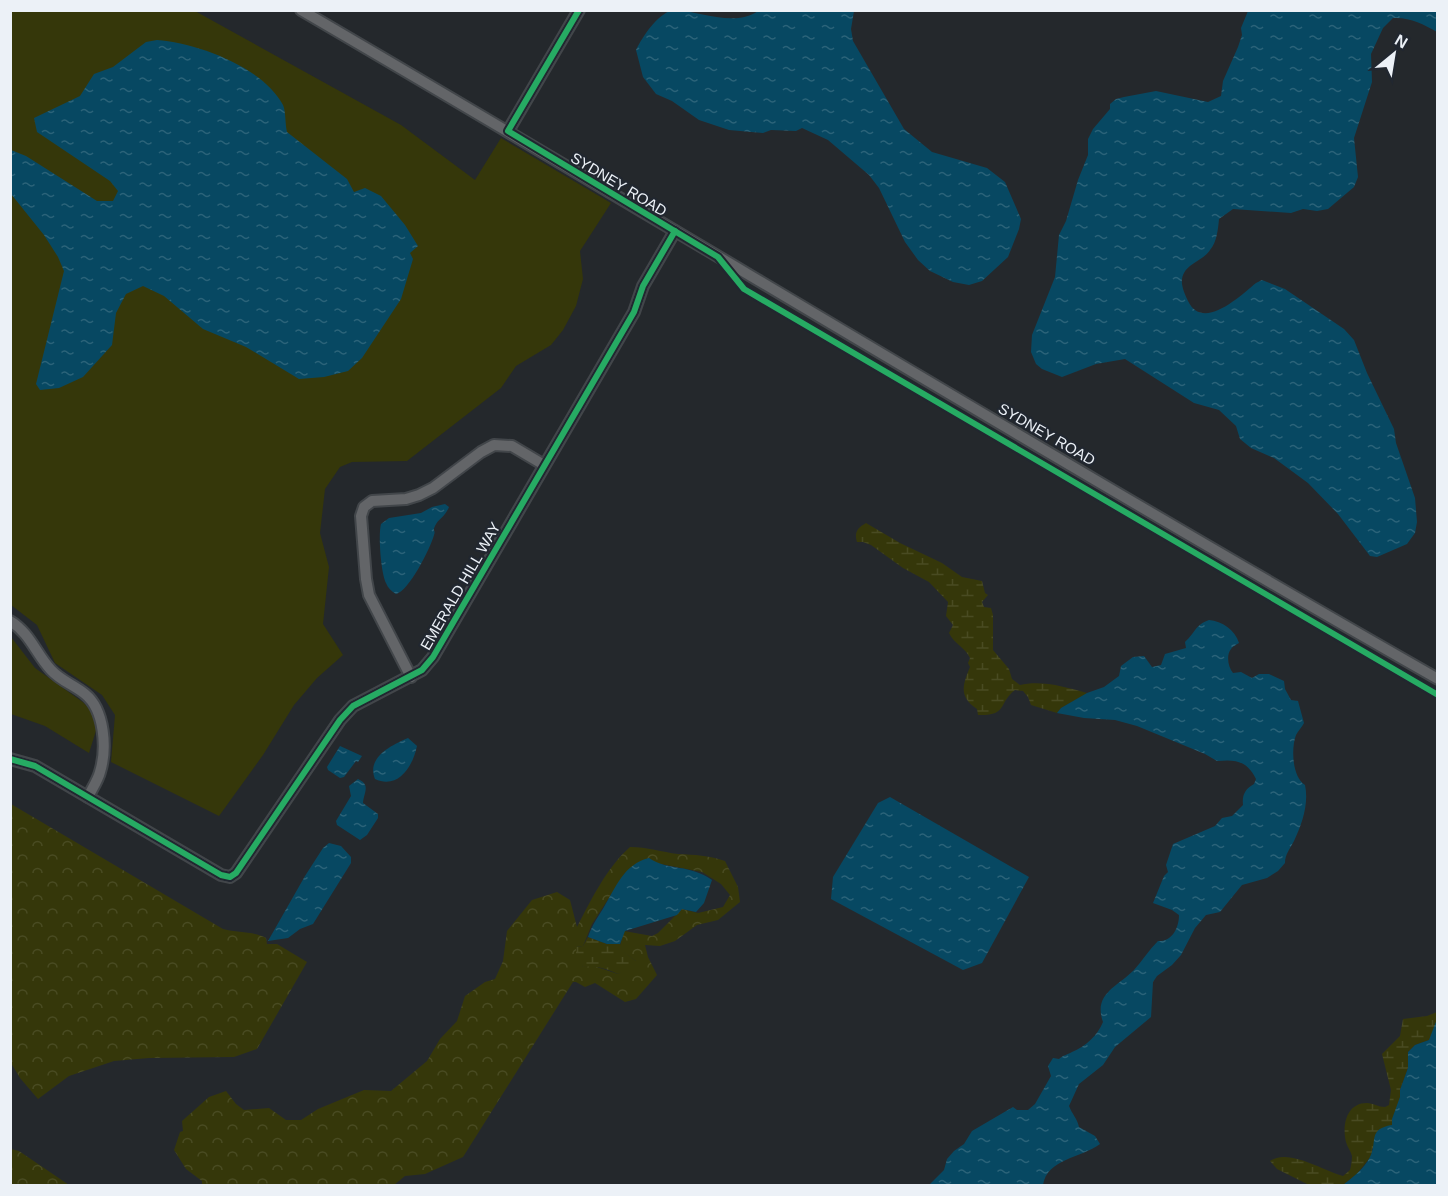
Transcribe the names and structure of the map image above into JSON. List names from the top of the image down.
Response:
{
  "streets": {
    "street": ["SYDNEY ROAD", "EMERALD HILL WAY"]
  },
  "crossings": [
    ["SYDNEY ROAD", "EMERALD HILL WAY"]
  ],
  "north": "top right"
}
